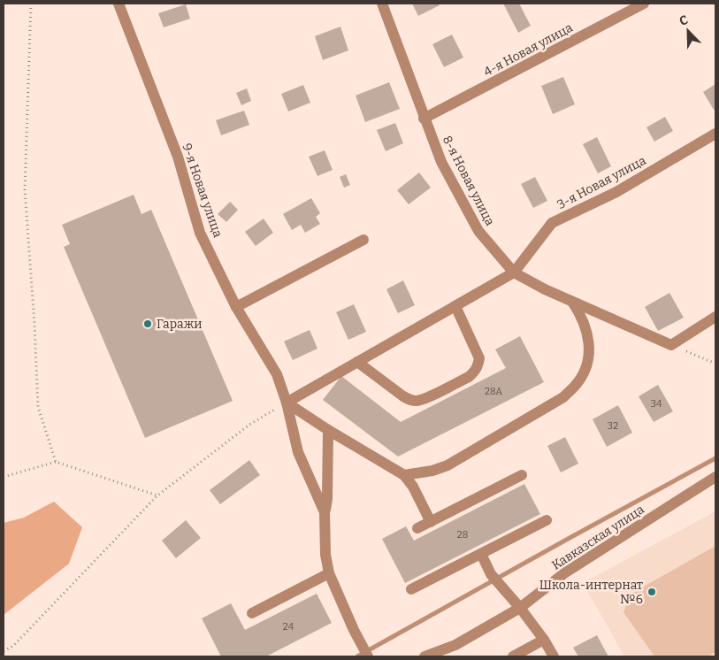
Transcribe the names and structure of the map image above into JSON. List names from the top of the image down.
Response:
{
  "streets": {
    "street": [
      "4-я Новая улица",
      "8-я Новая улица",
      "3-я Новая улица",
      "9-я Новая улица",
      "Кавказская улица"
    ]
  },
  "crossings": [
    ["4-я Новая улица", "8-я Новая улица"],
    ["8-я Новая улица", "3-я Новая улица"]
  ],
  "places": ["Гаражи", "Школа-интернат №6"],
  "house_numbers": [
    "28А",
    "34",
    "32",
    "28",
    "24"
  ],
  "north": "top left"
}
